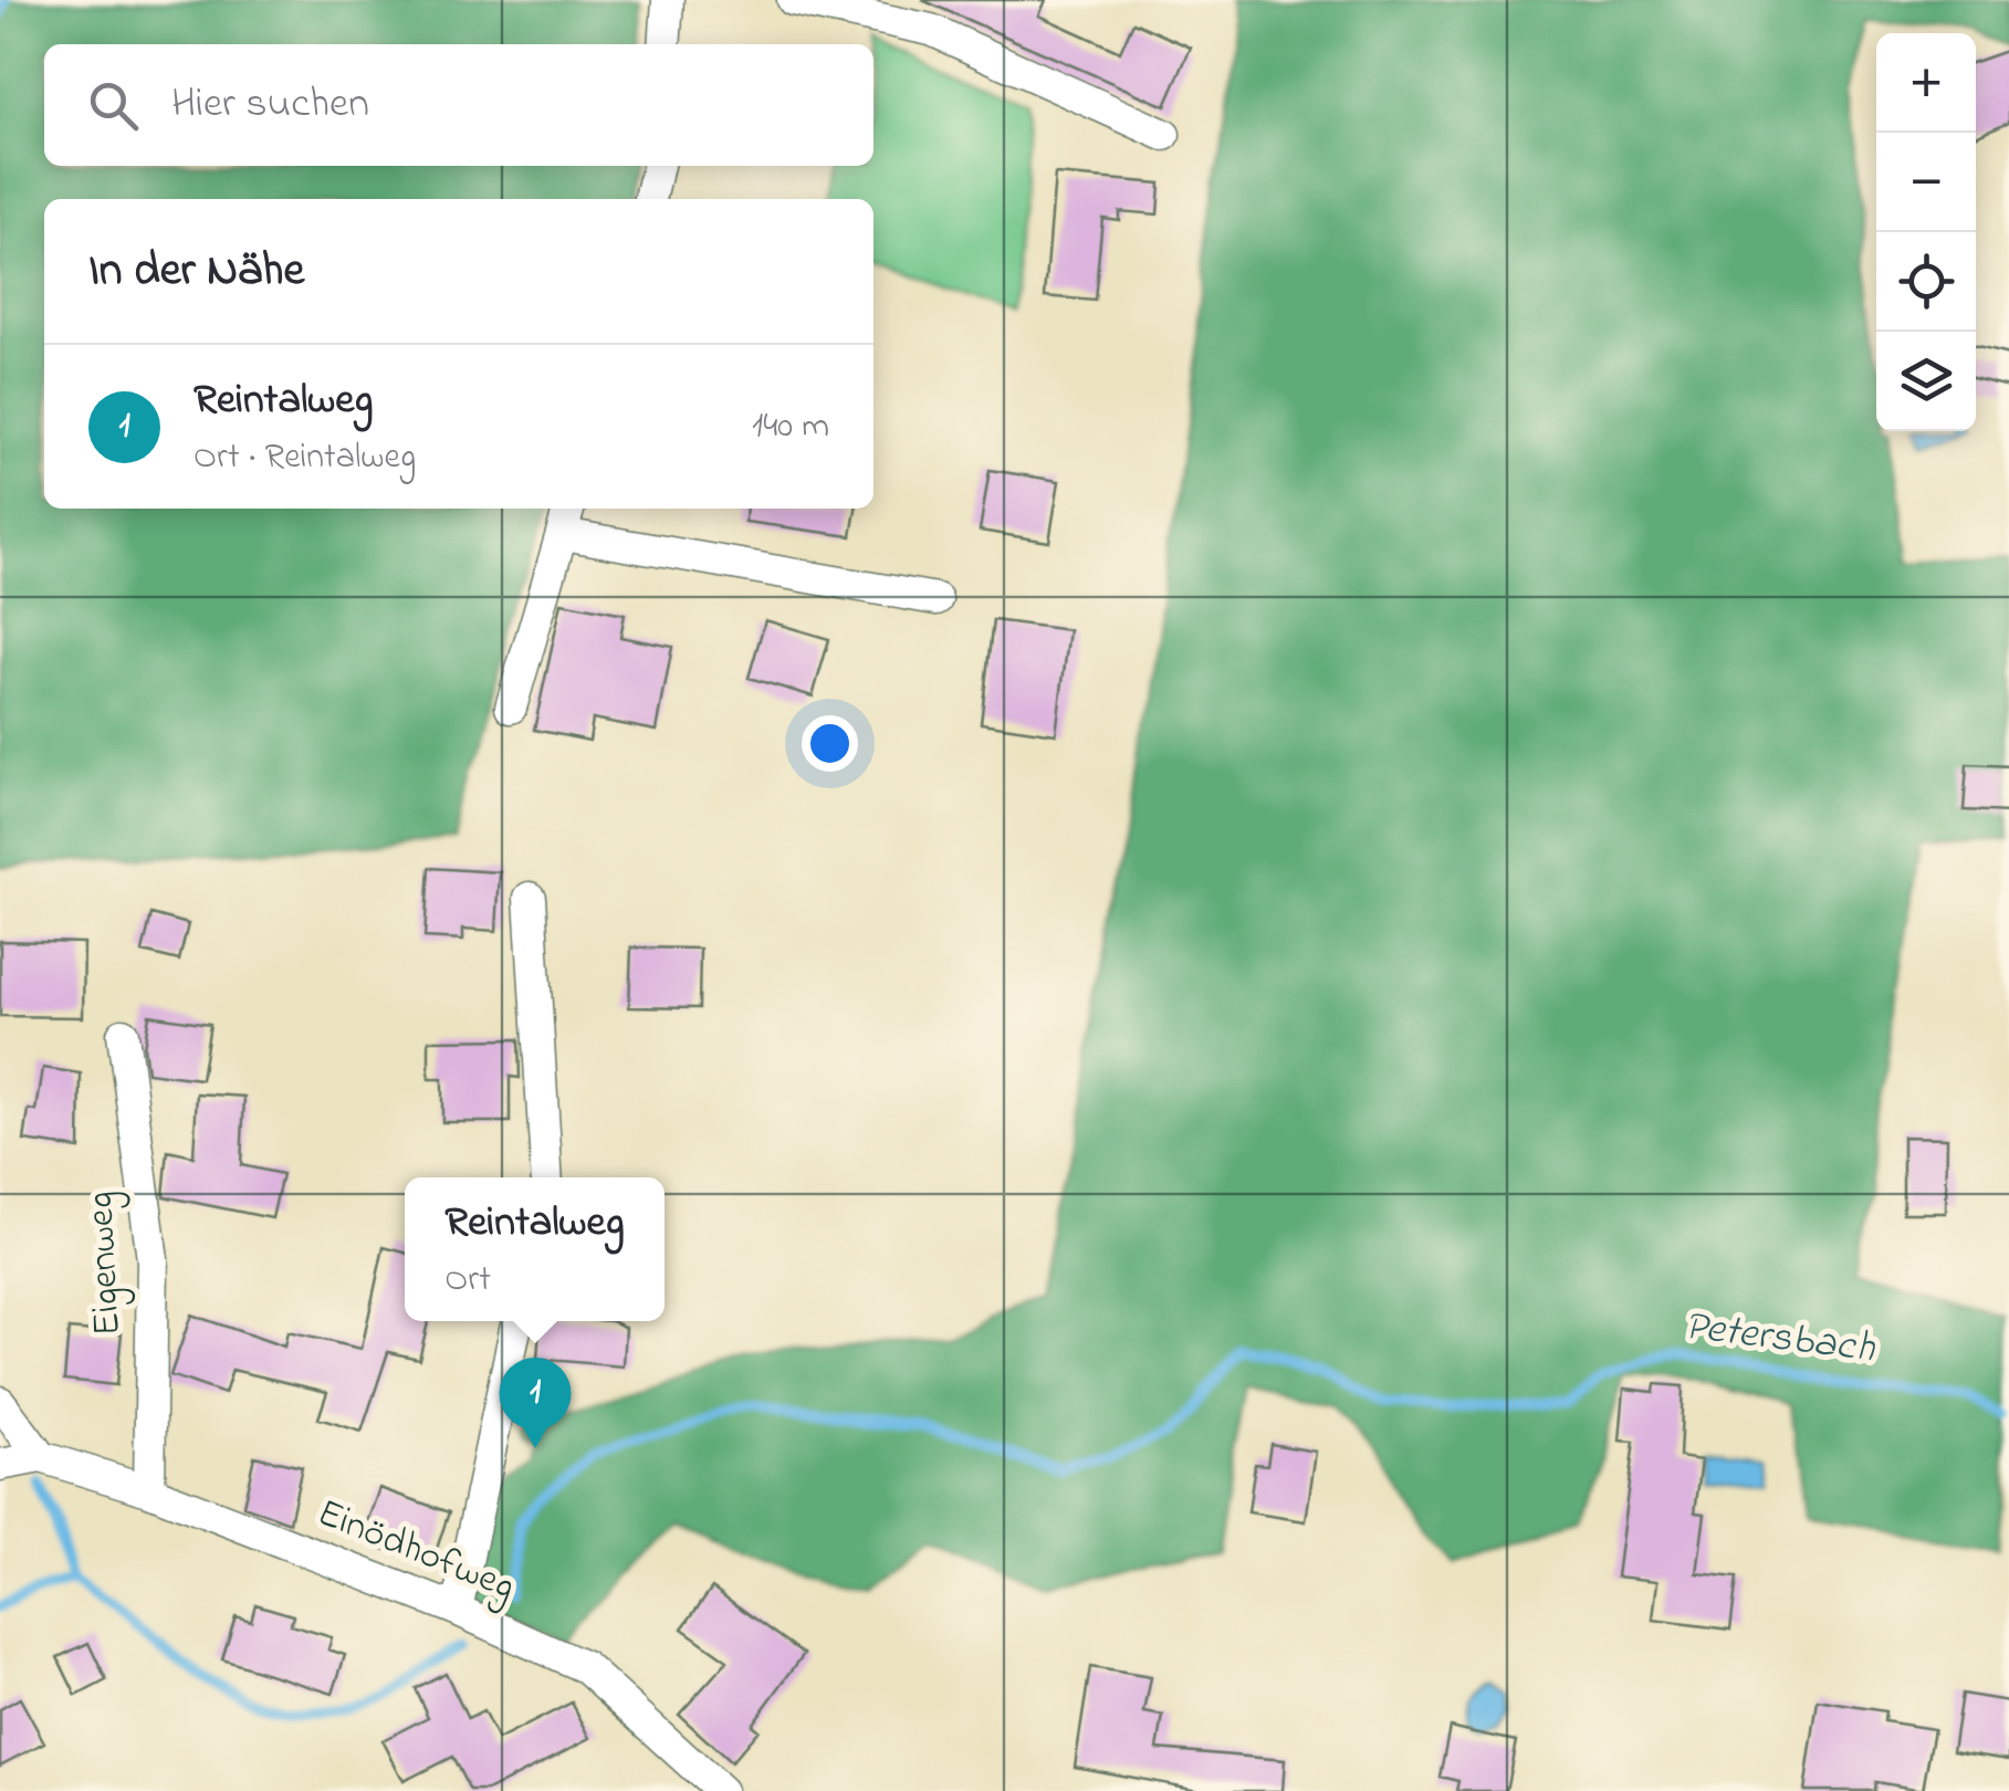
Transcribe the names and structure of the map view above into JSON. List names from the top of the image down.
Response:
{
  "streets": {
    "street": ["Eigenweg", "Einödhofweg"]
  },
  "crossings": [
    ["Eigenweg", "Einödhofweg"]
  ],
  "water": ["Petersbach"],
  "page": {
    "map_buttons": ["+", "−"],
    "search": "Hier suchen",
    "heading": "In der Nähe",
    "list": [
      {
        "mark": "1",
        "name": "Reintalweg",
        "note": "Ort · Reintalweg",
        "value": "140 m"
      }
    ],
    "popup": ["Reintalweg", "Ort"],
    "pins": "1"
  }
}
